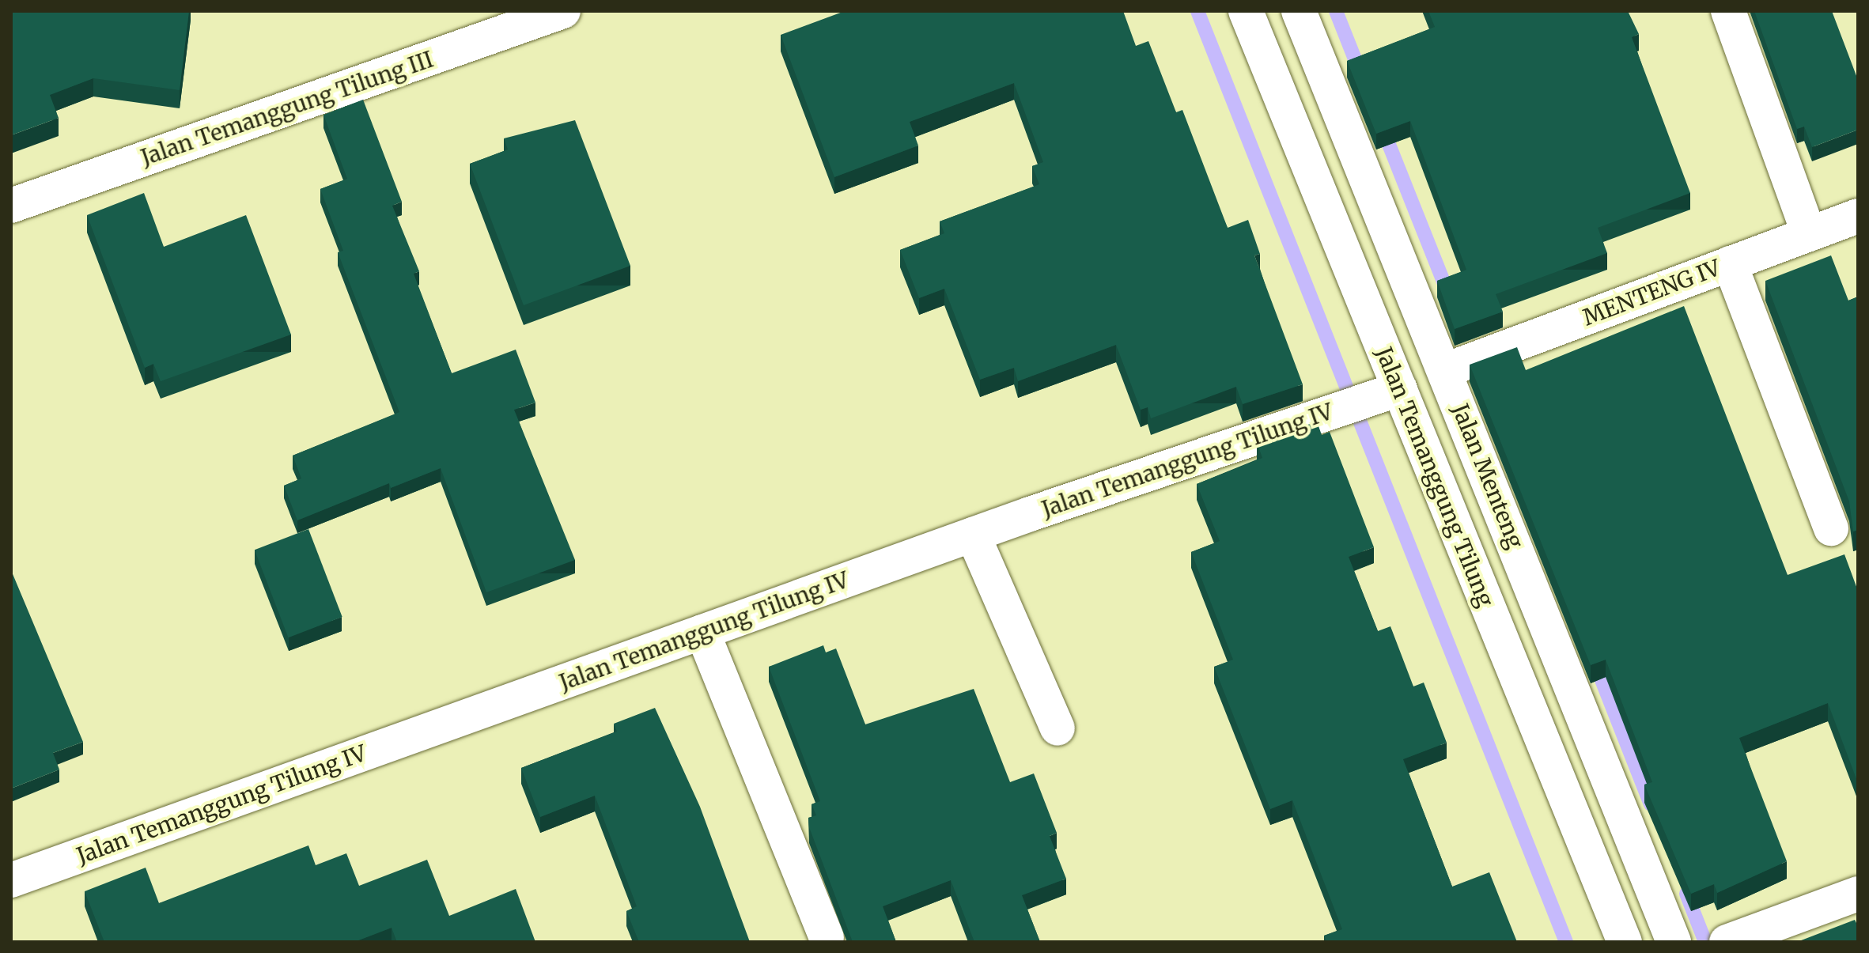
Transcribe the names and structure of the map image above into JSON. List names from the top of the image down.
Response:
{
  "streets": {
    "street": [
      "Jalan Temanggung Tilung III",
      "MENTENG IV",
      "Jalan Temanggung Tilung IV",
      "Jalan Menteng",
      "Jalan Temanggung Tilung"
    ]
  },
  "crossings": [
    ["MENTENG IV", "Jalan Menteng"],
    ["Jalan Temanggung Tilung IV", "Jalan Temanggung Tilung"]
  ]
}
